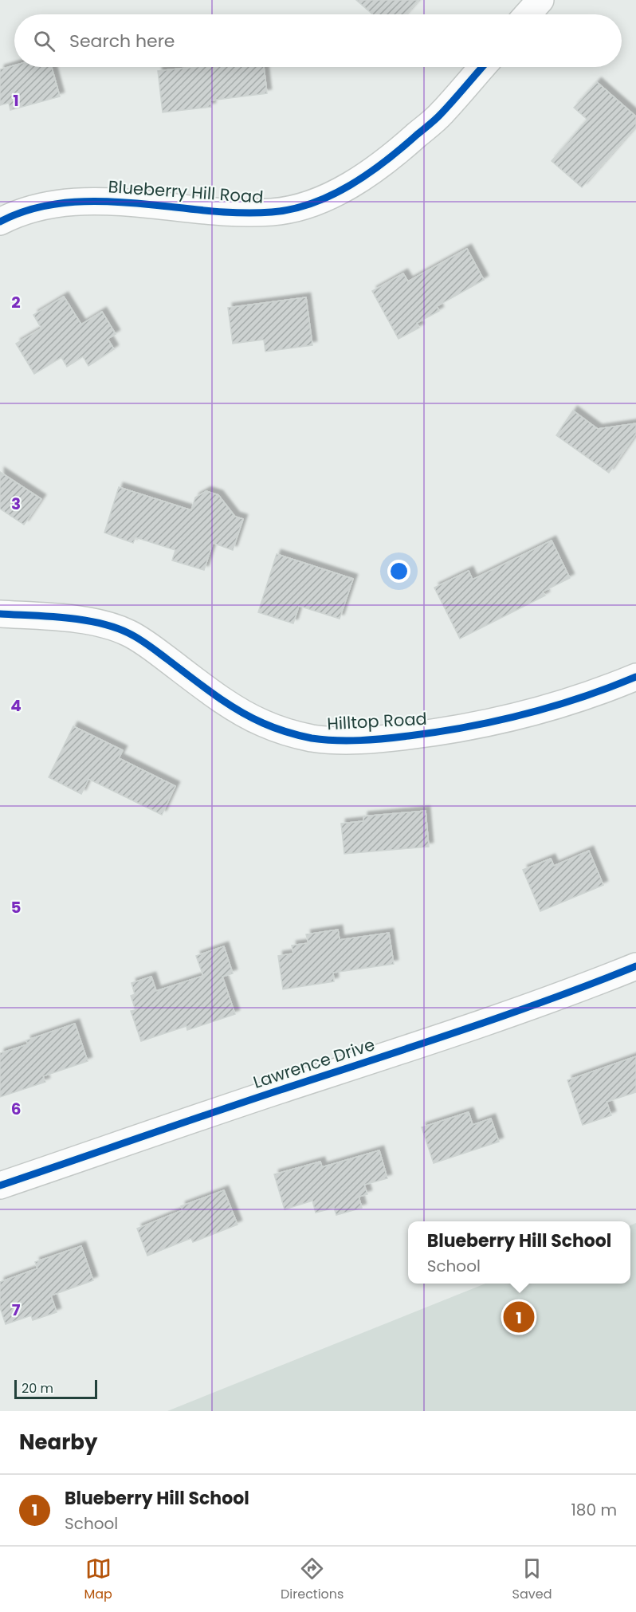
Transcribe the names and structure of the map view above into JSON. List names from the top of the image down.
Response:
{
  "streets": {
    "street": ["Blueberry Hill Road", "Hilltop Road", "Lawrence Drive"]
  },
  "scale_bar": "20 m",
  "page": {
    "search": "Search here",
    "popup": ["Blueberry Hill School", "School"],
    "pins": "1",
    "scale": "20 m",
    "heading": "Nearby",
    "list": [
      {
        "mark": "1",
        "name": "Blueberry Hill School",
        "note": "School",
        "value": "180 m"
      }
    ],
    "nav": ["Map", "Directions", "Saved"]
  },
  "grid": {
    "rows": [
      "1",
      "2",
      "3",
      "4",
      "5",
      "6",
      "7"
    ]
  }
}
